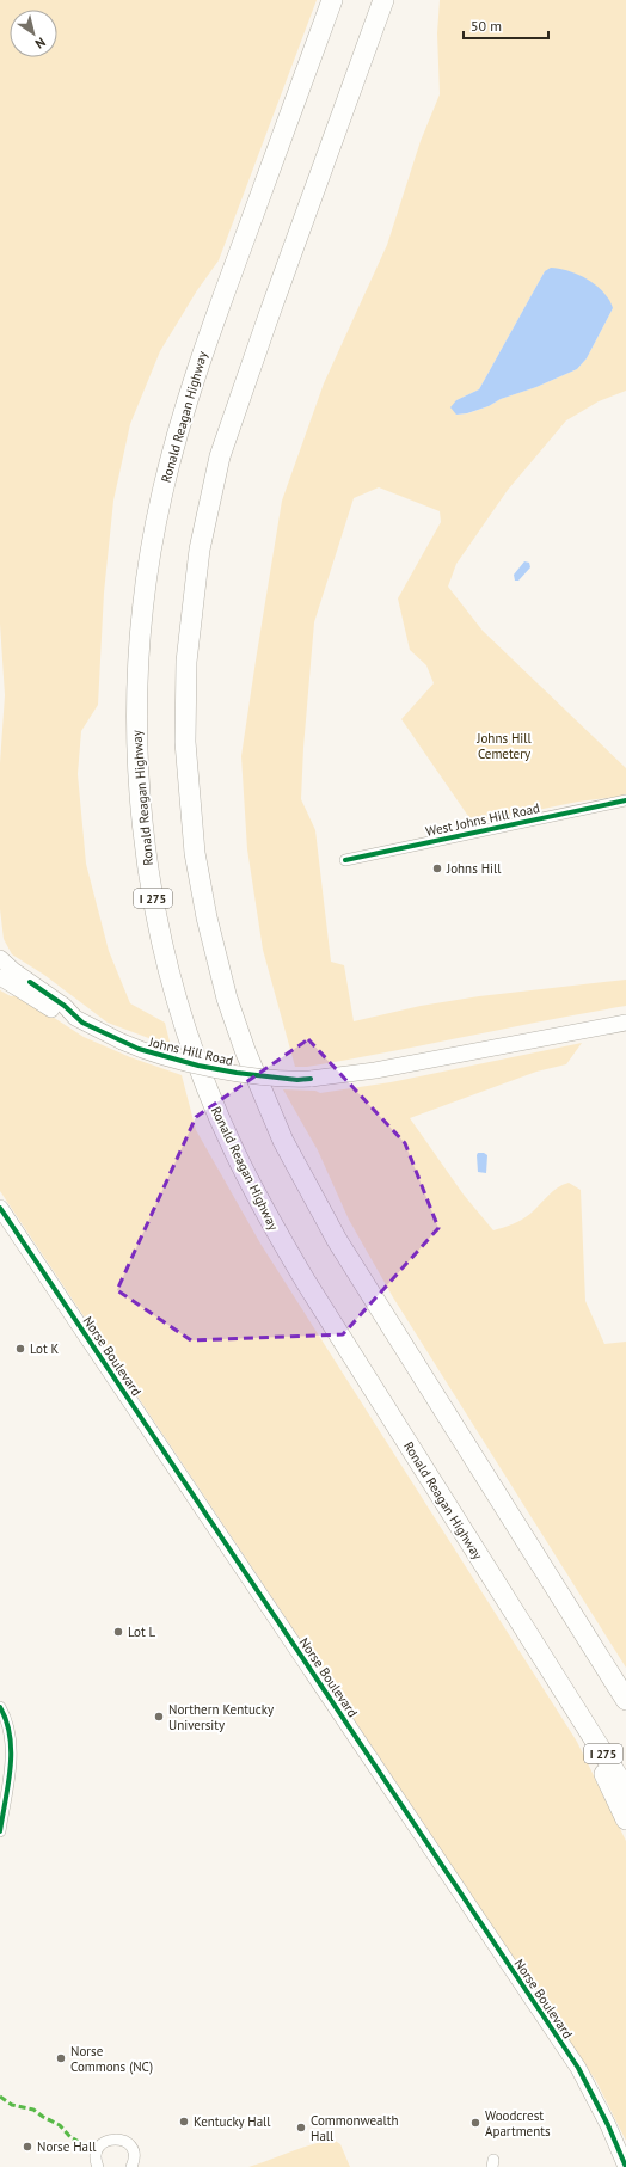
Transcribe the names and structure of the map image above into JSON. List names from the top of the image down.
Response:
{
  "streets": {
    "highway": ["Ronald Reagan Highway", "I 275"],
    "street": ["West Johns Hill Road", "Johns Hill Road", "Norse Boulevard"]
  },
  "parks": ["Johns Hill Cemetery"],
  "places": [
    "Johns Hill",
    "Lot K",
    "Lot L",
    "Northern Kentucky University",
    "Norse Commons (NC)",
    "Kentucky Hall",
    "Woodcrest Apartments",
    "Commonwealth Hall",
    "Norse Hall"
  ],
  "scale_bar": "50 m",
  "north": "bottom right"
}
